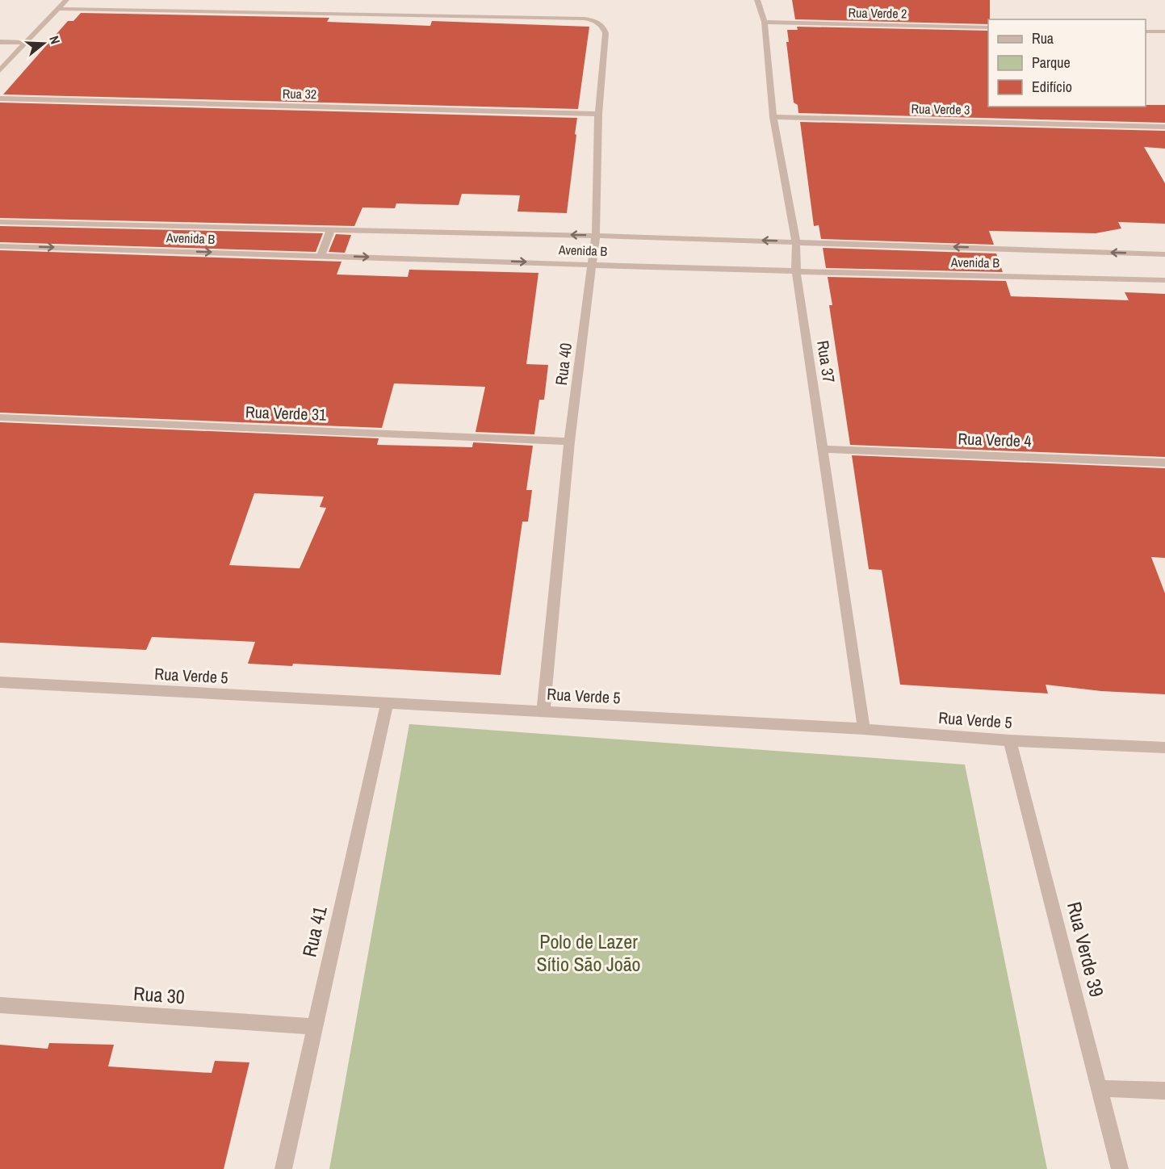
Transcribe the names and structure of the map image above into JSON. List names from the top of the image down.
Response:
{
  "streets": {
    "street": [
      "Rua Verde 2",
      "Rua 32",
      "Rua Verde 3",
      "Avenida B",
      "Rua 37",
      "Rua 40",
      "Rua Verde 31",
      "Rua Verde 4",
      "Rua Verde 5",
      "Rua 41",
      "Rua Verde 39",
      "Rua 30"
    ]
  },
  "crossings": [
    ["Rua Verde 2", "Rua 37"],
    ["Rua 32", "Rua 40"],
    ["Rua Verde 3", "Rua 37"],
    ["Avenida B", "Rua 37"],
    ["Avenida B", "Rua 40"],
    ["Rua 37", "Rua Verde 4"],
    ["Rua 37", "Rua Verde 5"],
    ["Rua 40", "Rua Verde 31"],
    ["Rua 40", "Rua Verde 5"],
    ["Rua Verde 5", "Rua 41"],
    ["Rua Verde 5", "Rua Verde 39"],
    ["Rua 41", "Rua 30"]
  ],
  "parks": ["Polo de Lazer Sítio São João"],
  "legend": ["Rua", "Parque", "Edifício"],
  "north": "right"
}
